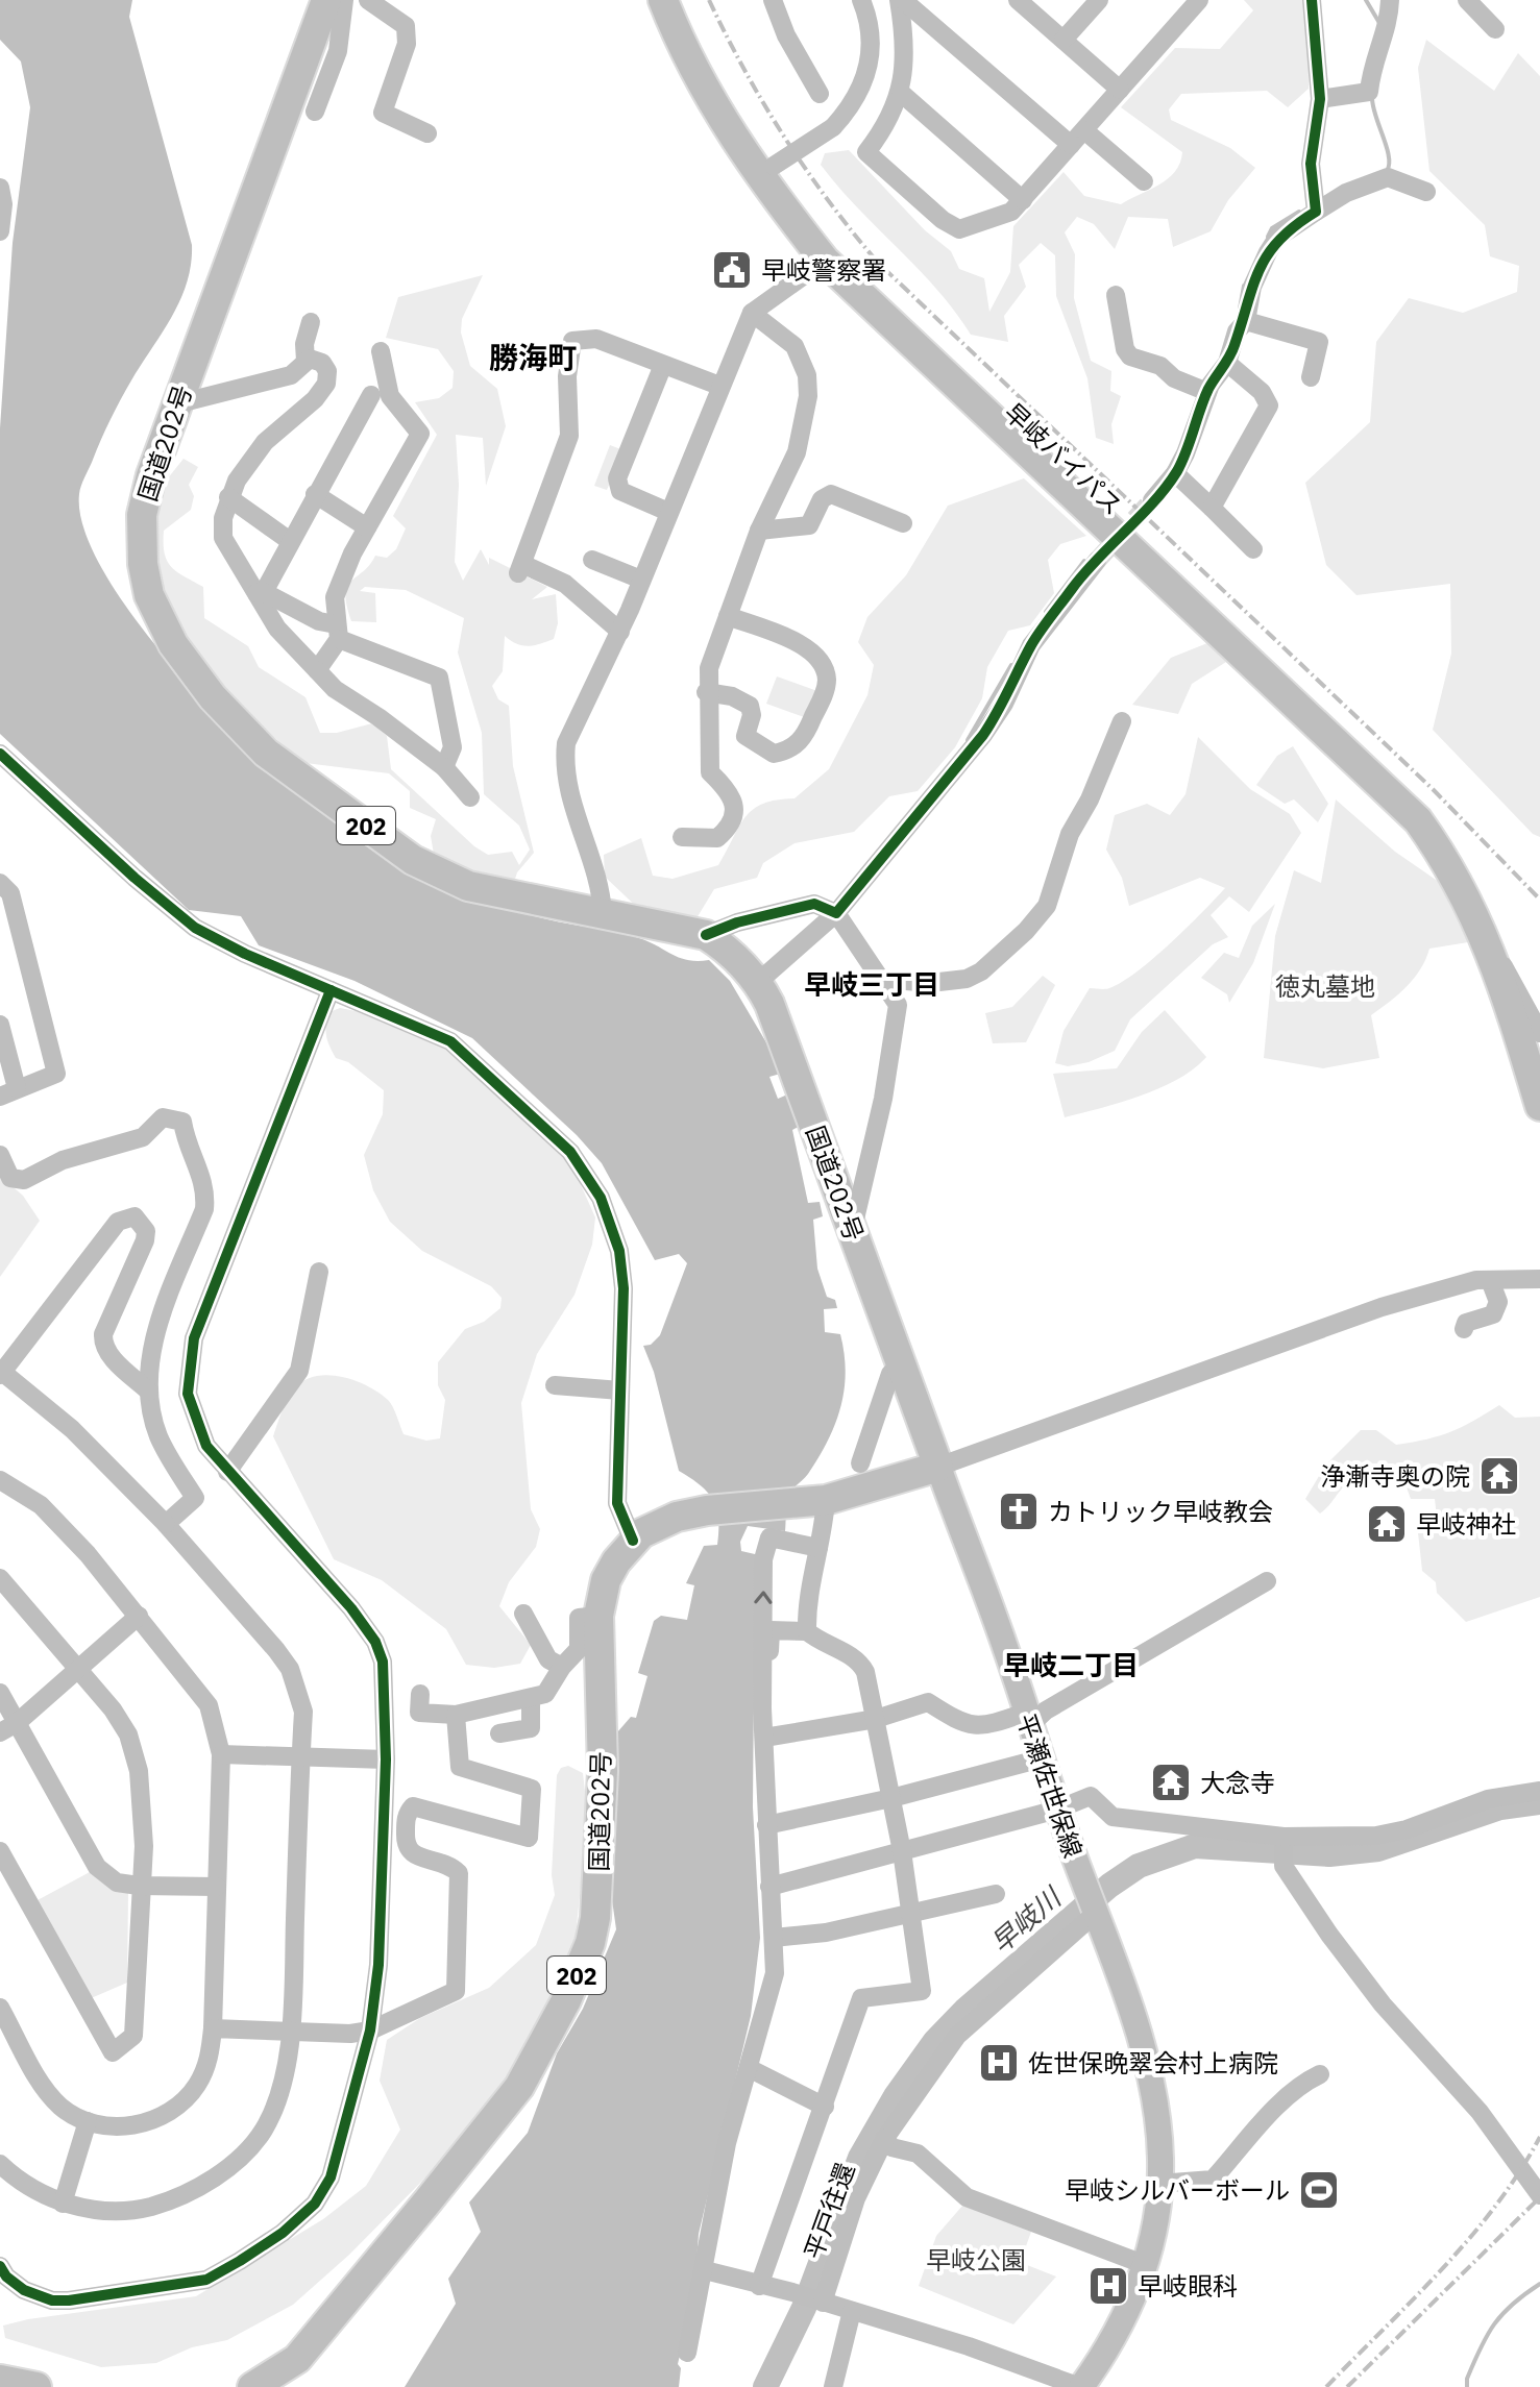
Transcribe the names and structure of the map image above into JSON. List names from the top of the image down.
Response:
{
  "streets": {
    "highway": ["国道202号", "早岐バイパス", "202"],
    "main road": ["平瀬佐世保線"],
    "street": ["平戸往還"]
  },
  "crossings": [
    ["国道202号", "平瀬佐世保線"],
    ["平瀬佐世保線", "平戸往還"]
  ],
  "districts": ["勝海町", "早岐三丁目", "早岐二丁目"],
  "water": ["早岐川"],
  "parks": ["徳丸墓地", "早岐公園"],
  "places": {
    "public building": ["早岐警察署"],
    "temple": ["浄漸寺奥の院", "早岐神社", "大念寺"],
    "church": ["カトリック早岐教会"],
    "hospital": ["佐世保晩翠会村上病院", "早岐眼科"],
    "sports": ["早岐シルバーボール"]
  }
}
